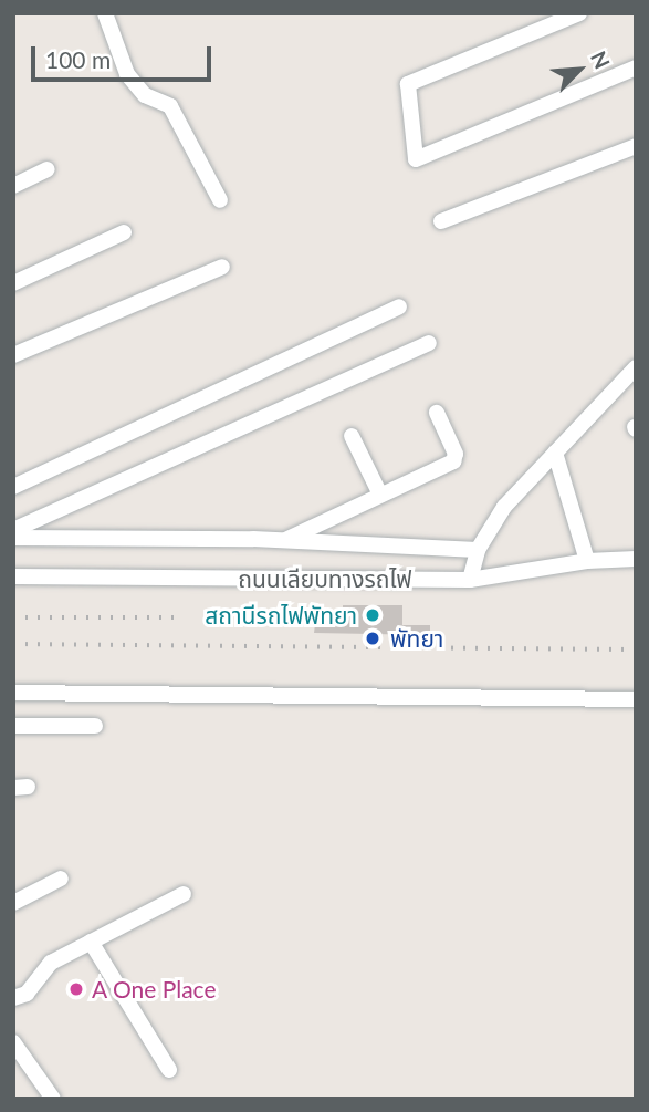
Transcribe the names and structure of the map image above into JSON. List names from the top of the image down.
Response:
{
  "streets": {
    "street": ["ถนนเลียบทางรถไฟ"]
  },
  "places": ["สถานีรถไฟพัทยา", "พัทยา", "A One Place"],
  "scale_bar": "100 m",
  "north": "top right"
}
